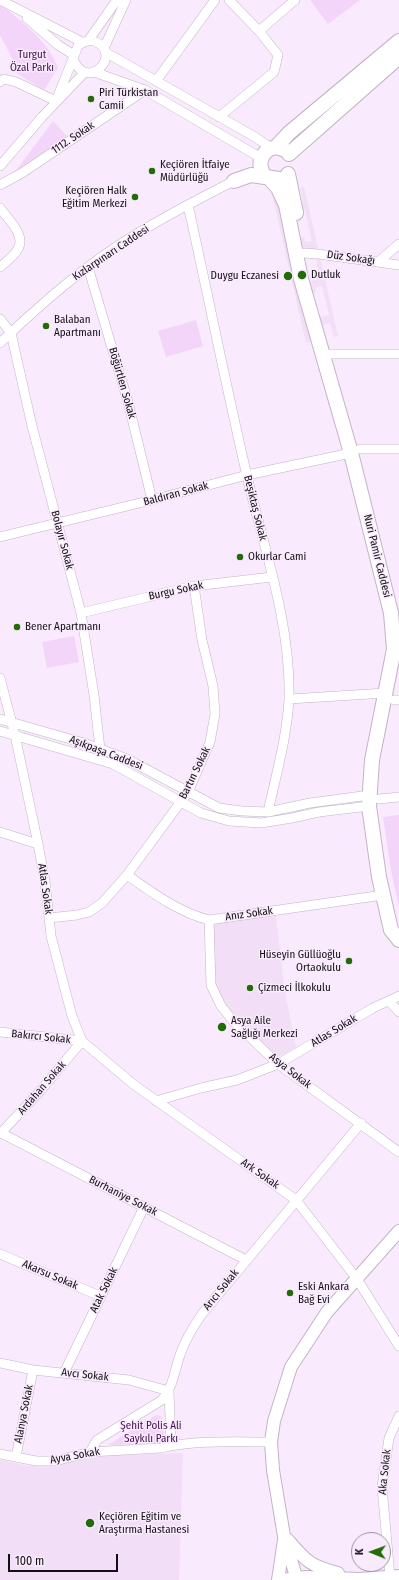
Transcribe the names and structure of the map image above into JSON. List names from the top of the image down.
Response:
{
  "streets": {
    "main road": ["Nuri Pamir Caddesi"],
    "street": [
      "1112. Sokak",
      "Kızlarpınarı Caddesi",
      "Düz Sokağı",
      "Böğürtlen Sokak",
      "Baldıran Sokak",
      "Beşiktaş Sokak",
      "Bolayır Sokak",
      "Burgu Sokak",
      "Aşıkpaşa Caddesi",
      "Bartın Sokak",
      "Atlas Sokak",
      "Anız Sokak",
      "Bakırcı Sokak",
      "Asya Sokak",
      "Ardahan Sokak",
      "Ark Sokak",
      "Burhaniye Sokak",
      "Akarsu Sokak",
      "Atak Sokak",
      "Arıcı Sokak",
      "Avcı Sokak",
      "Alanya Sokak",
      "Ayva Sokak",
      "Aka Sokak"
    ]
  },
  "crossings": [
    ["Kızlarpınarı Caddesi", "Böğürtlen Sokak"],
    ["Kızlarpınarı Caddesi", "Beşiktaş Sokak"],
    ["Kızlarpınarı Caddesi", "Bolayır Sokak"],
    ["Düz Sokağı", "Nuri Pamir Caddesi"],
    ["Böğürtlen Sokak", "Baldıran Sokak"],
    ["Baldıran Sokak", "Beşiktaş Sokak"],
    ["Baldıran Sokak", "Bolayır Sokak"],
    ["Baldıran Sokak", "Nuri Pamir Caddesi"],
    ["Beşiktaş Sokak", "Burgu Sokak"],
    ["Beşiktaş Sokak", "Aşıkpaşa Caddesi"],
    ["Bolayır Sokak", "Burgu Sokak"],
    ["Bolayır Sokak", "Aşıkpaşa Caddesi"],
    ["Nuri Pamir Caddesi", "Aşıkpaşa Caddesi"],
    ["Nuri Pamir Caddesi", "Anız Sokak"],
    ["Burgu Sokak", "Bartın Sokak"],
    ["Aşıkpaşa Caddesi", "Bartın Sokak"],
    ["Aşıkpaşa Caddesi", "Atlas Sokak"],
    ["Bartın Sokak", "Atlas Sokak"],
    ["Bartın Sokak", "Anız Sokak"],
    ["Atlas Sokak", "Bakırcı Sokak"],
    ["Atlas Sokak", "Asya Sokak"],
    ["Atlas Sokak", "Ardahan Sokak"],
    ["Atlas Sokak", "Ark Sokak"],
    ["Anız Sokak", "Asya Sokak"],
    ["Bakırcı Sokak", "Ardahan Sokak"],
    ["Bakırcı Sokak", "Ark Sokak"],
    ["Asya Sokak", "Arıcı Sokak"],
    ["Ardahan Sokak", "Ark Sokak"],
    ["Ardahan Sokak", "Burhaniye Sokak"],
    ["Ark Sokak", "Arıcı Sokak"],
    ["Burhaniye Sokak", "Atak Sokak"],
    ["Burhaniye Sokak", "Arıcı Sokak"],
    ["Akarsu Sokak", "Atak Sokak"],
    ["Atak Sokak", "Avcı Sokak"],
    ["Arıcı Sokak", "Avcı Sokak"],
    ["Avcı Sokak", "Alanya Sokak"],
    ["Alanya Sokak", "Ayva Sokak"]
  ],
  "parks": ["Turgut Özal Parkı", "Şehit Polis Ali Saykılı Parkı"],
  "places": [
    "Piri Türkistan Camii",
    "Keçiören İtfaiye Müdürlüğü",
    "Keçiören Halk Eğitim Merkezi",
    "Dutluk",
    "Duygu Eczanesi",
    "Balaban Apartmanı",
    "Okurlar Cami",
    "Bener Apartmanı",
    "Hüseyin Güllüoğlu Ortaokulu",
    "Çizmeci İlkokulu",
    "Asya Aile Sağlığı Merkezi",
    "Eski Ankara Bağ Evi",
    "Keçiören Eğitim ve Araştırma Hastanesi"
  ],
  "scale_bar": "100 m",
  "north": "left"
}
